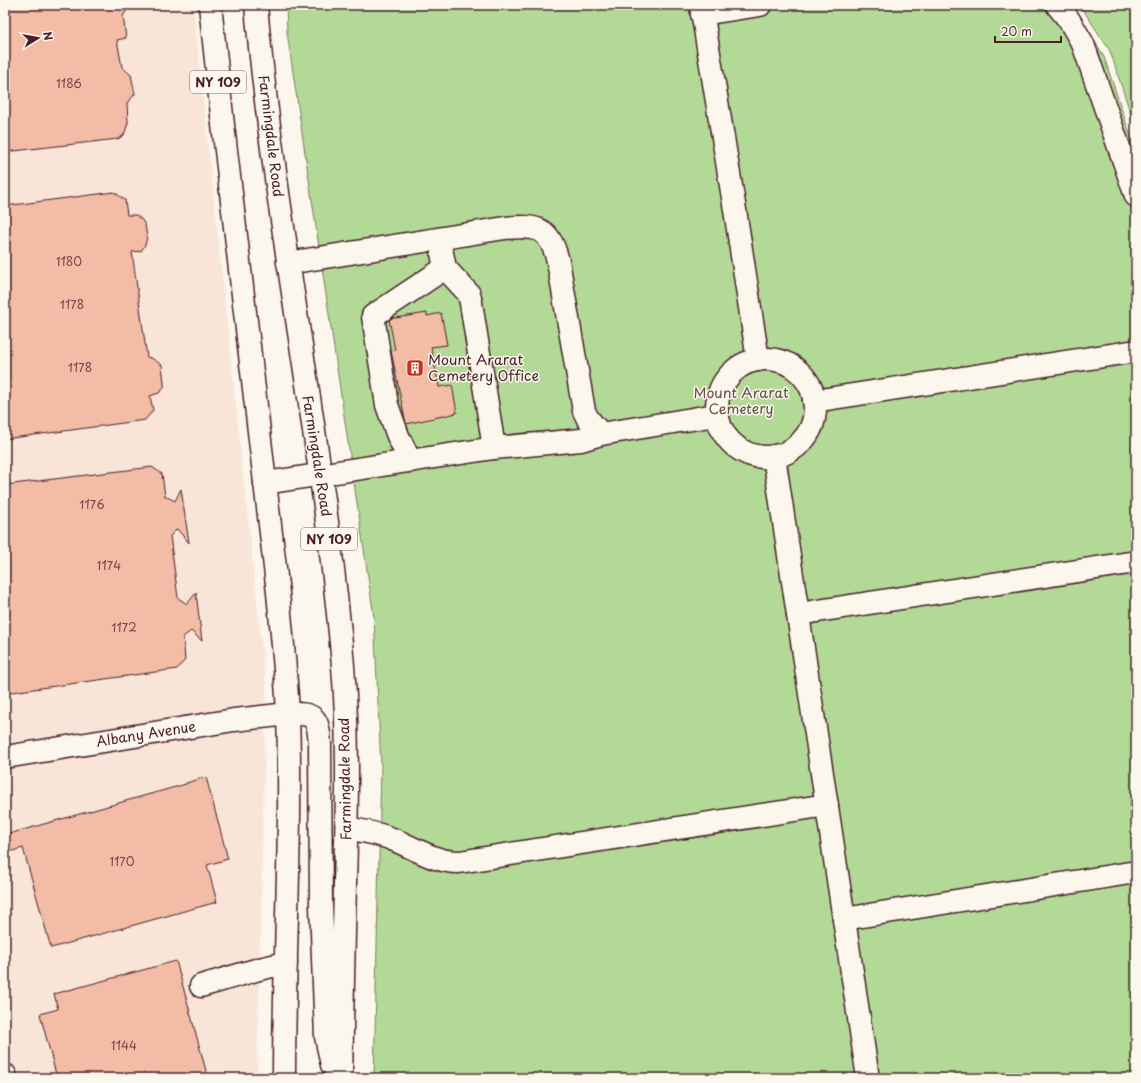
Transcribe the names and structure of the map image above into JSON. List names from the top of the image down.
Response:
{
  "streets": {
    "main road": ["NY 109", "Farmingdale Road", "Albany Avenue"]
  },
  "crossings": [
    ["NY 109", "Albany Avenue"]
  ],
  "parks": ["Mount Ararat Cemetery"],
  "places": {
    "building": ["Mount Ararat Cemetery Office"]
  },
  "house_numbers": [
    "1186",
    "1180",
    "1178",
    "1178",
    "1176",
    "1174",
    "1172",
    "1170",
    "1144"
  ],
  "scale_bar": "20 m",
  "north": "right"
}
